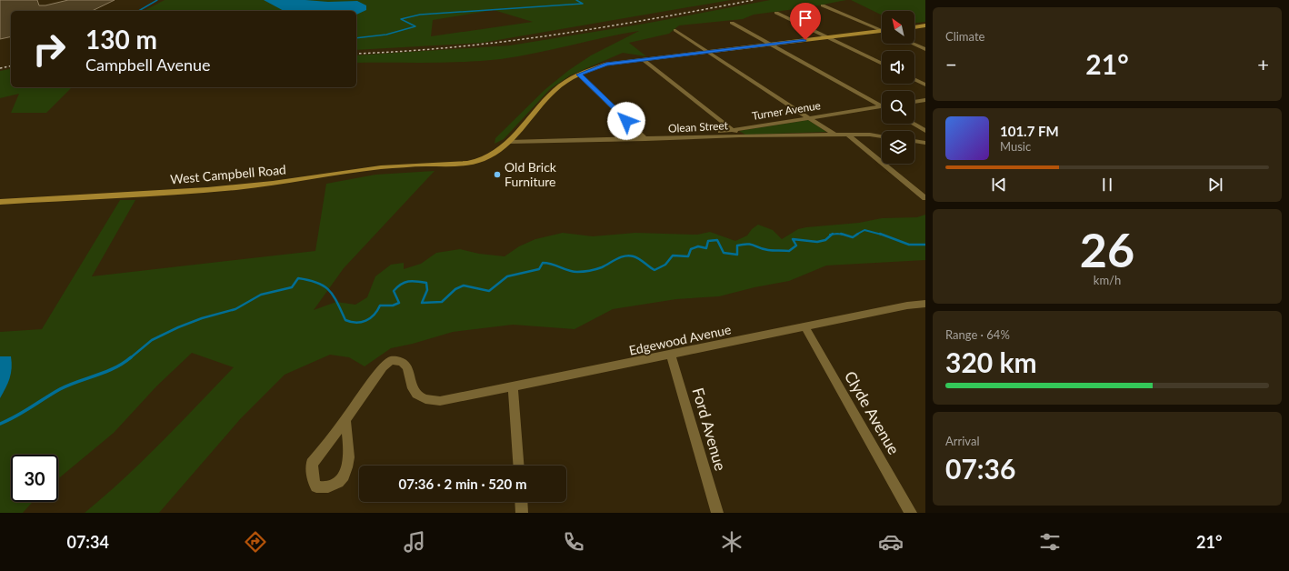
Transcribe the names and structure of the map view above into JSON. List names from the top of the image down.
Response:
{
  "streets": {
    "street": [
      "Turner Avenue",
      "Olean Street",
      "West Campbell Road",
      "Edgewood Avenue",
      "Clyde Avenue",
      "Ford Avenue"
    ]
  },
  "crossings": [
    ["Turner Avenue", "Olean Street"],
    ["Olean Street", "West Campbell Road"],
    ["Edgewood Avenue", "Clyde Avenue"],
    ["Edgewood Avenue", "Ford Avenue"]
  ],
  "places": ["Old Brick Furniture"],
  "north": "top left",
  "page": {
    "tile": [
      "Climate",
      ["26", "km/h"],
      ["Range · 64%", "320 km"],
      ["Arrival", "07:36"]
    ],
    "turn": ["130 m", "Campbell Avenue"],
    "heat": ["−", "21°", "+"],
    "song": ["101.7 FM", "Music"],
    "limit": "30",
    "trip": "07:36 · 2 min · 520 m",
    "tabs": ["07:34", "21°"]
  }
}
